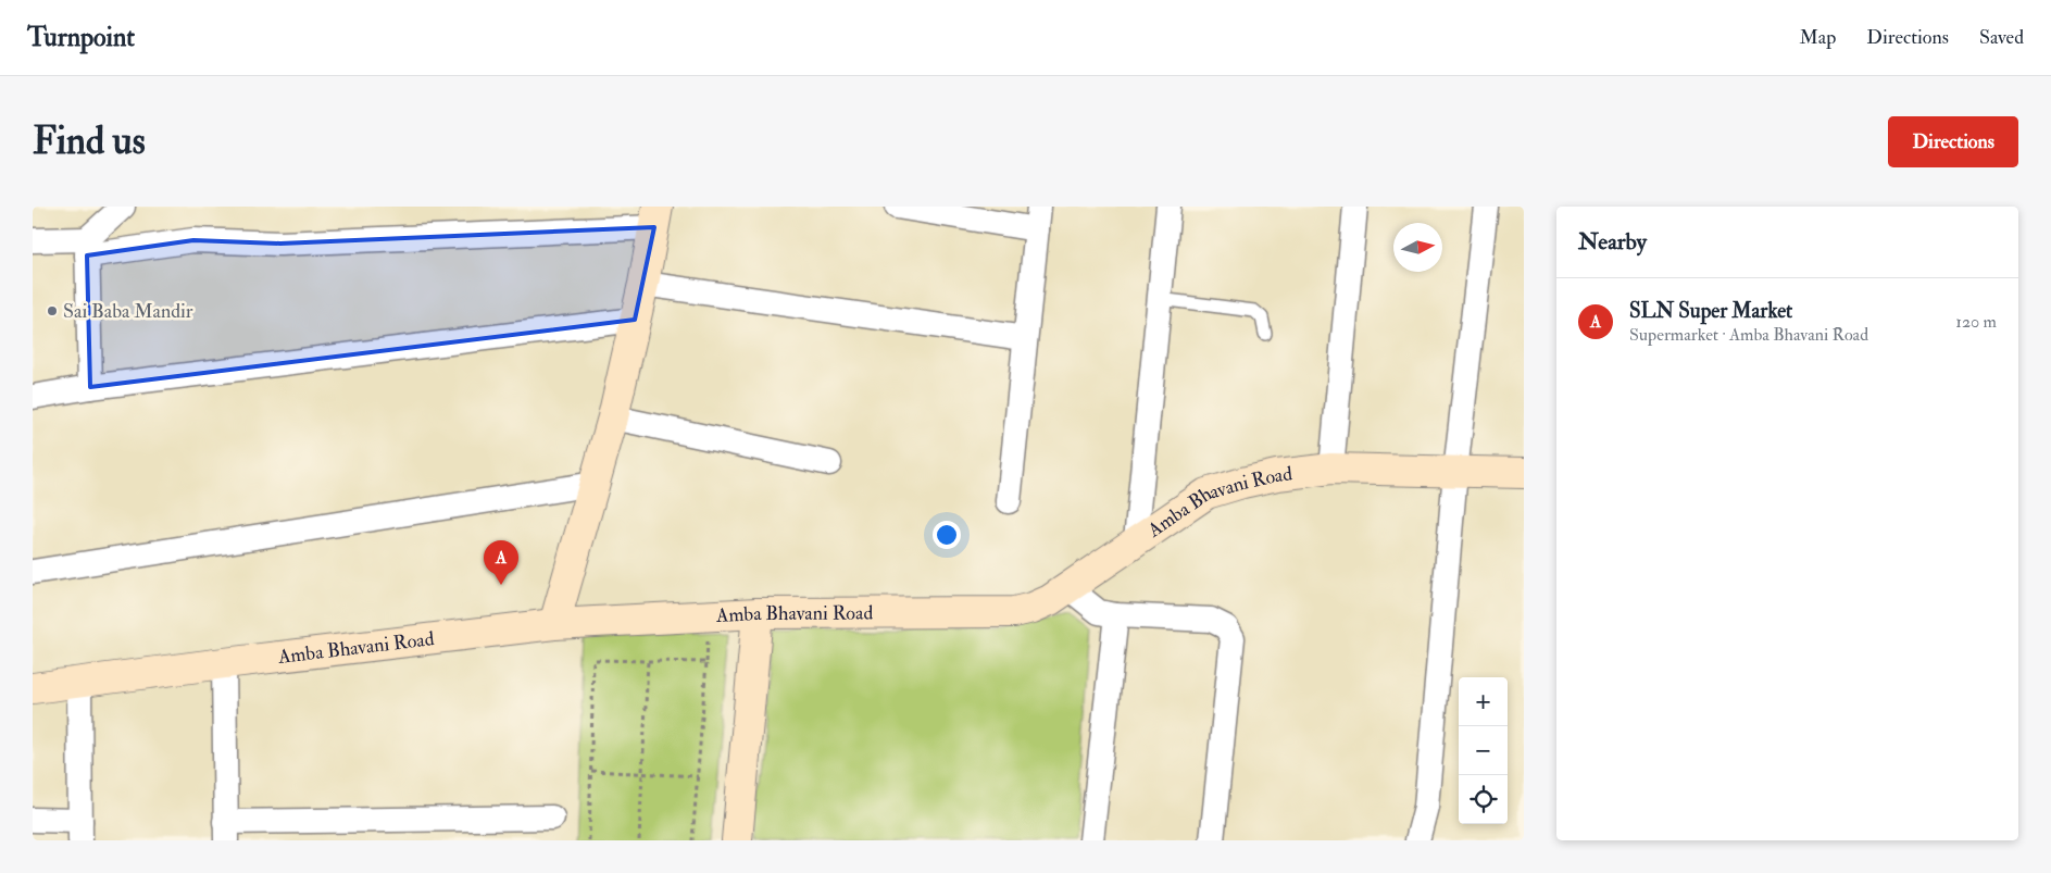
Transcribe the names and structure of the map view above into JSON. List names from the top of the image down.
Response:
{
  "streets": {
    "street": ["Amba Bhavani Road"]
  },
  "places": ["Sai Baba Mandir"],
  "north": "right",
  "page": {
    "header": "Turnpoint",
    "nav": ["Map", "Directions", "Saved"],
    "buttons": "Directions",
    "title": "Find us",
    "heading": "Nearby",
    "list": [
      {
        "mark": "A",
        "name": "SLN Super Market",
        "note": "Supermarket · Amba Bhavani Road",
        "value": "120 m"
      }
    ],
    "pins": "A",
    "map_buttons": ["+", "−"]
  }
}
